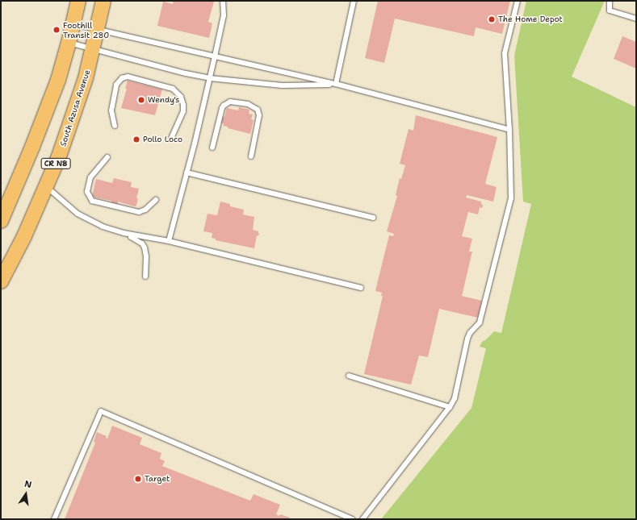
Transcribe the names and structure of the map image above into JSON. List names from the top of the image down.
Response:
{
  "streets": {
    "main road": ["South Azusa Avenue", "CR N8"]
  },
  "places": [
    "The Home Depot",
    "Foothill Transit 280",
    "Wendy's",
    "Pollo Loco",
    "Target"
  ],
  "north": "top"
}
